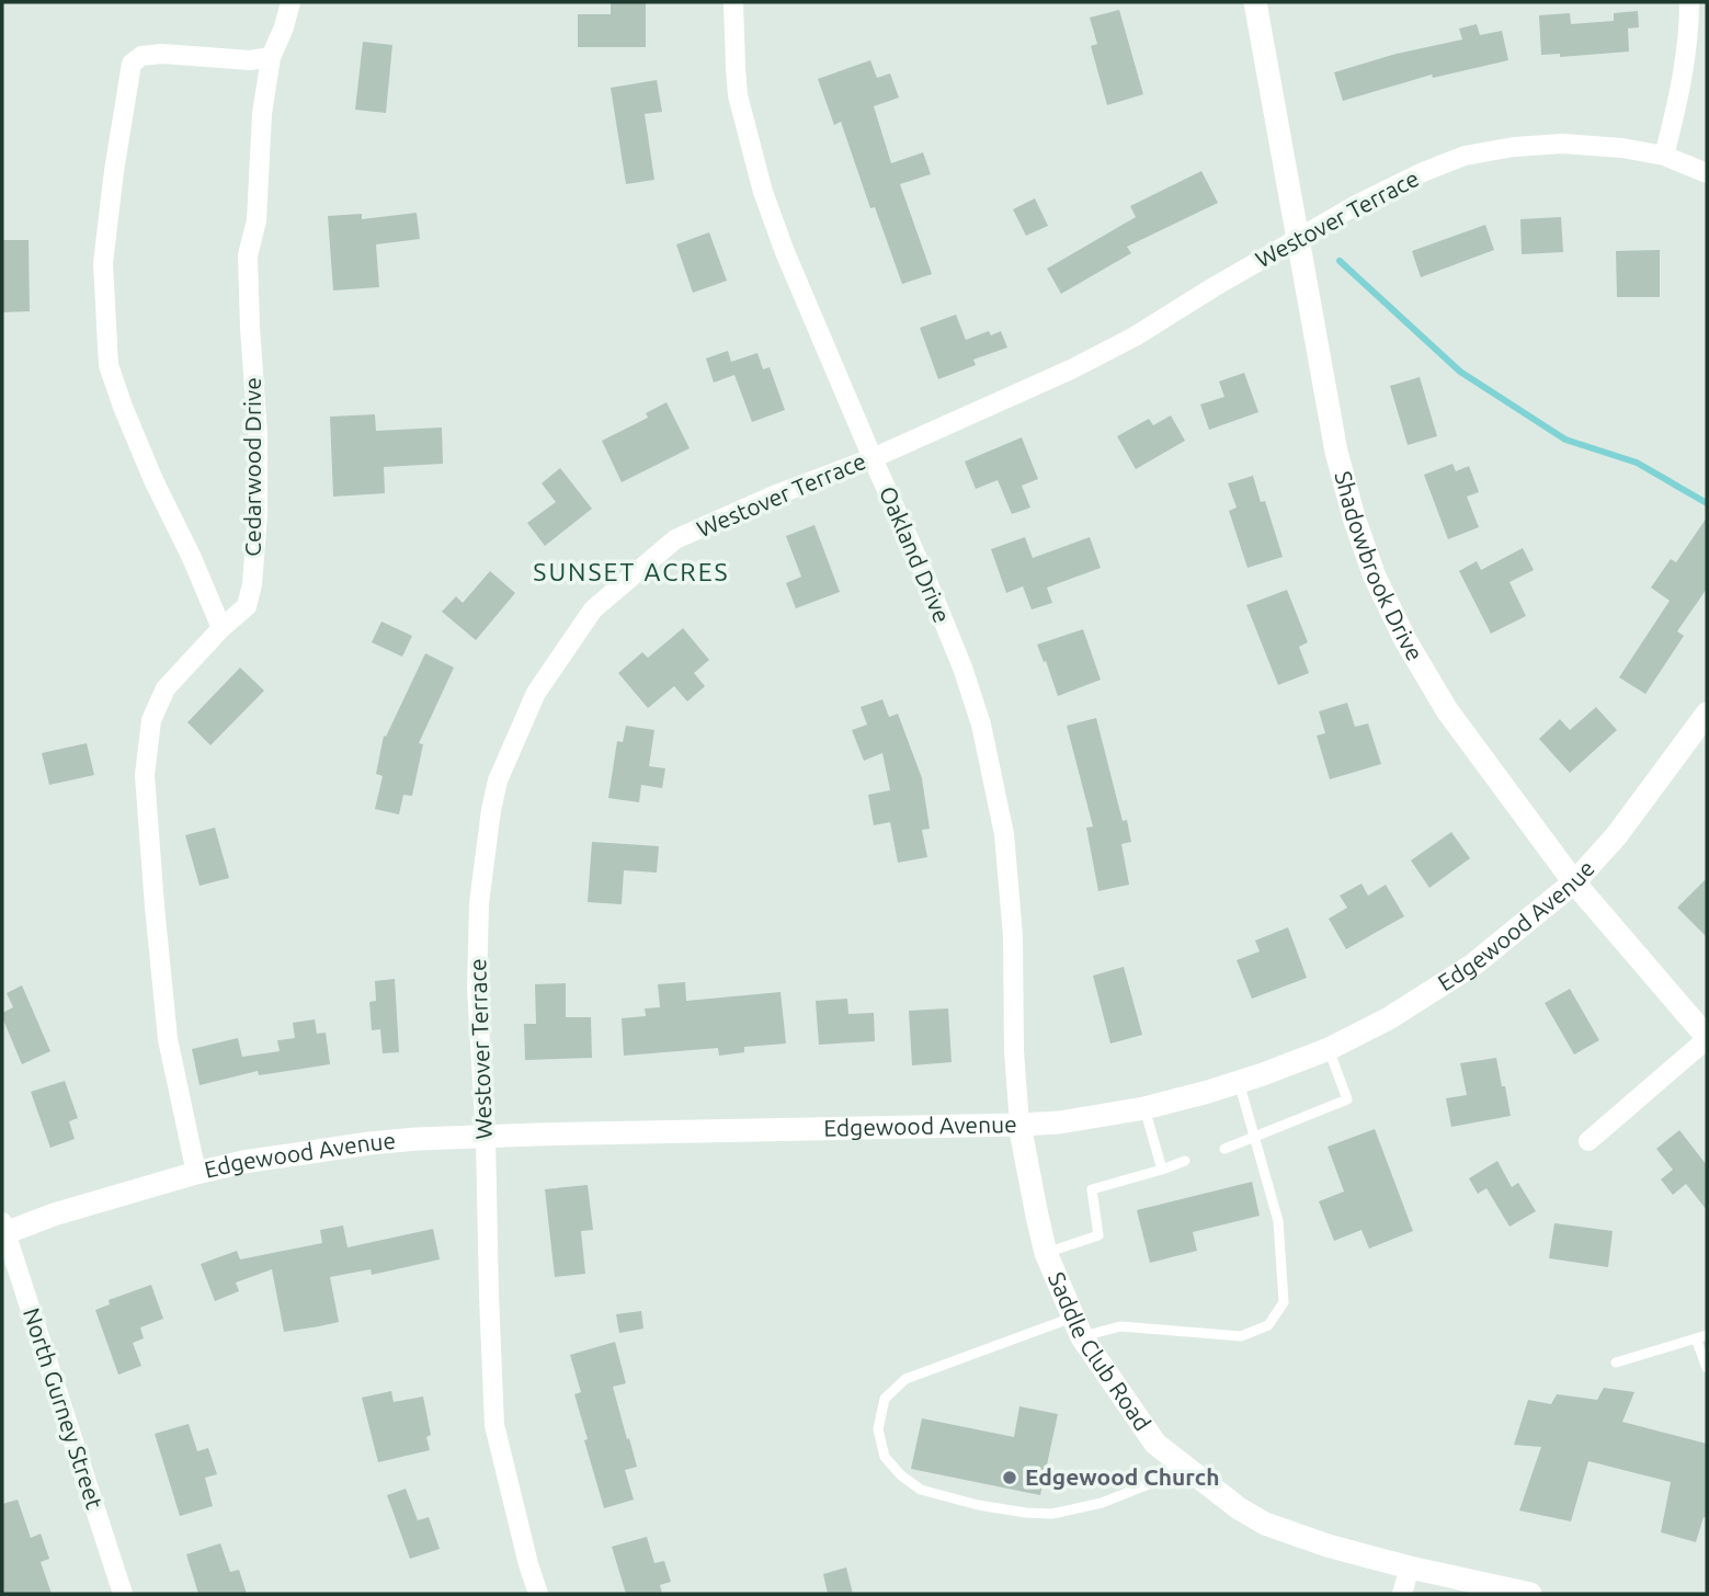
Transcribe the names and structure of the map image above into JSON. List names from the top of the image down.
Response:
{
  "streets": {
    "street": [
      "Westover Terrace",
      "Cedarwood Drive",
      "Oakland Drive",
      "Shadowbrook Drive",
      "Edgewood Avenue",
      "Saddle Club Road",
      "North Gurney Street"
    ]
  },
  "crossings": [
    ["Westover Terrace", "Oakland Drive"],
    ["Westover Terrace", "Shadowbrook Drive"],
    ["Westover Terrace", "Edgewood Avenue"],
    ["Cedarwood Drive", "Edgewood Avenue"],
    ["Oakland Drive", "Edgewood Avenue"],
    ["Oakland Drive", "Saddle Club Road"],
    ["Shadowbrook Drive", "Edgewood Avenue"],
    ["Edgewood Avenue", "Saddle Club Road"],
    ["Edgewood Avenue", "North Gurney Street"]
  ],
  "districts": ["SUNSET ACRES"],
  "places": ["Edgewood Church"]
}
